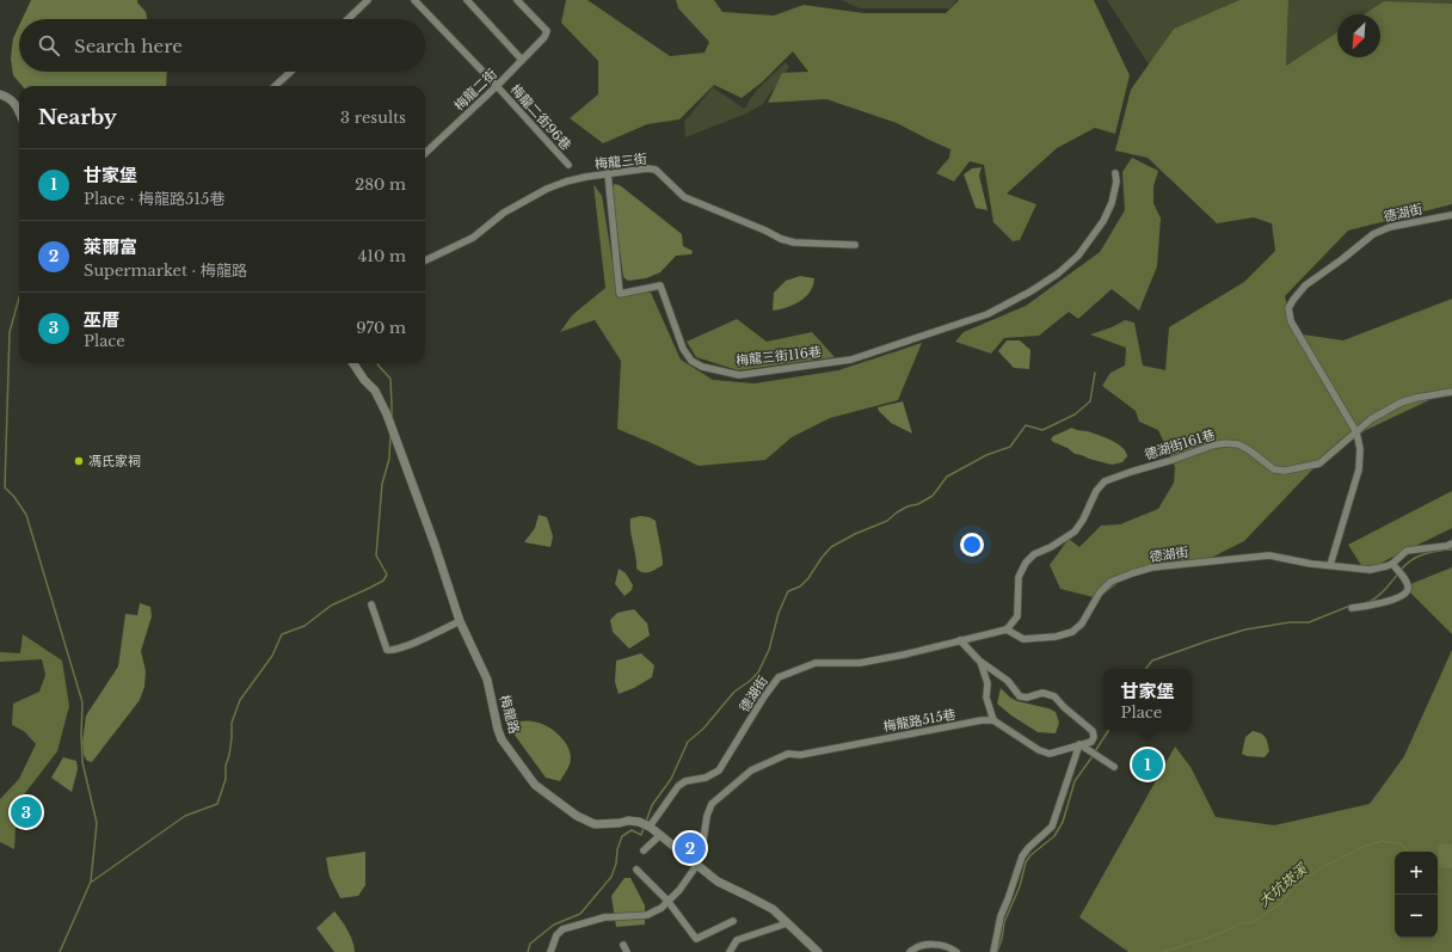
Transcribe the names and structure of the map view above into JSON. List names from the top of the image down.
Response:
{
  "streets": {
    "street": [
      "梅龍二街",
      "梅龍二街96巷",
      "梅龍三街",
      "德湖街",
      "梅龍三街116巷",
      "德湖街161巷",
      "梅龍路",
      "梅龍路515巷"
    ]
  },
  "crossings": [
    ["梅龍二街", "梅龍二街96巷"],
    ["梅龍三街", "梅龍三街116巷"],
    ["德湖街", "德湖街161巷"],
    ["德湖街", "梅龍路"]
  ],
  "water": ["大坑崁溪"],
  "places": ["馮氏家祠"],
  "north": "bottom left",
  "page": {
    "search": "Search here",
    "heading": ["Nearby", "3 results"],
    "list": [
      {
        "mark": "1",
        "name": "甘家堡",
        "note": "Place · 梅龍路515巷",
        "value": "280 m"
      },
      {
        "mark": "2",
        "name": "萊爾富",
        "note": "Supermarket · 梅龍路",
        "value": "410 m"
      },
      {
        "mark": "3",
        "name": "巫厝",
        "note": "Place",
        "value": "970 m"
      }
    ],
    "popup": ["甘家堡", "Place"],
    "pins": ["1", "3", "2"],
    "map_buttons": ["+", "−"]
  }
}
